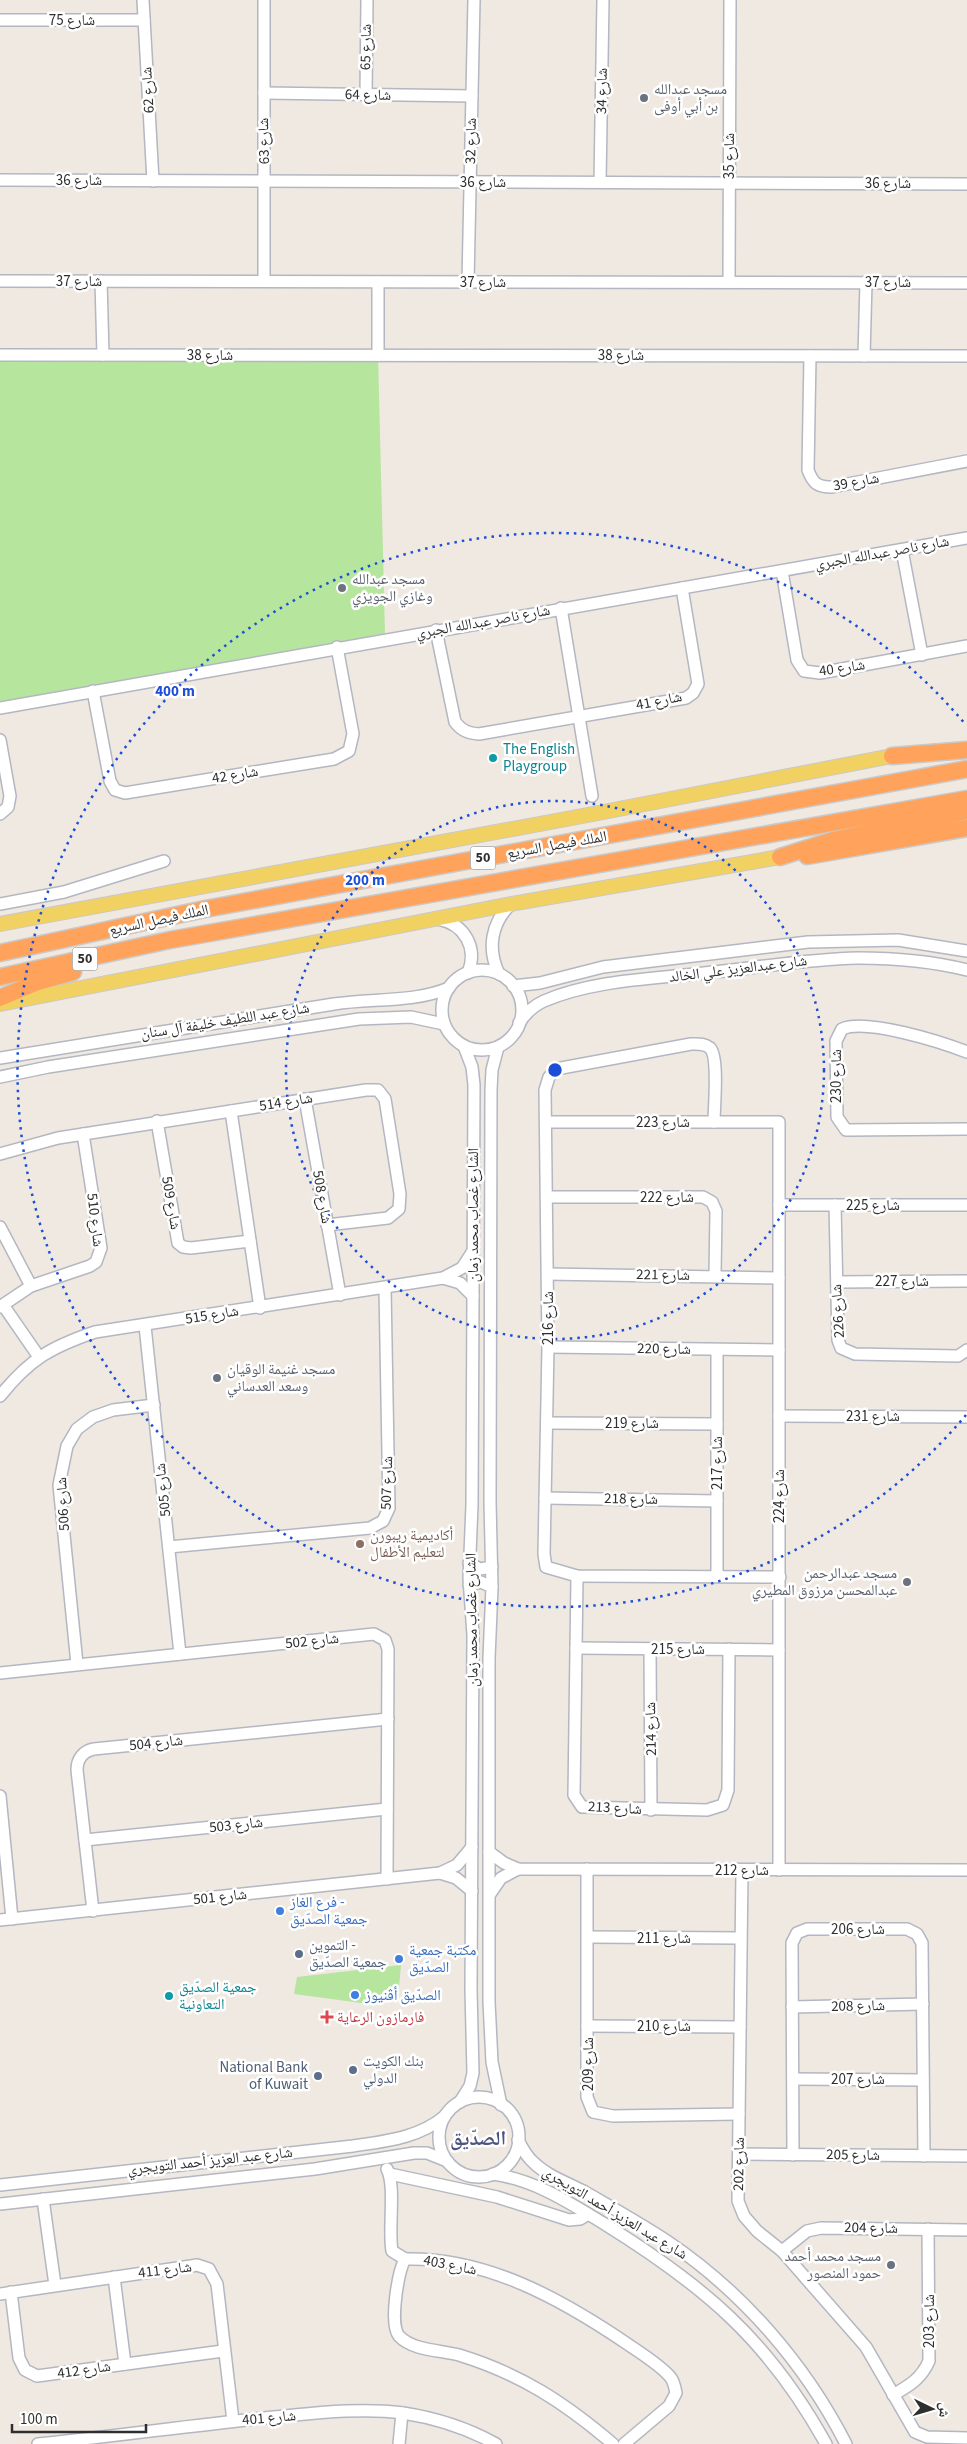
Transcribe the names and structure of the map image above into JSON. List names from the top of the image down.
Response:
{
  "streets": {
    "highway": ["الملك فيصل السريع", "50"],
    "street": [
      "شارع 75",
      "شارع 65",
      "شارع 62",
      "شارع 34",
      "شارع 64",
      "شارع 63",
      "شارع 32",
      "شارع 35",
      "شارع 36",
      "شارع 37",
      "شارع 38",
      "شارع 39",
      "شارع ناصر عبدالله الجبري",
      "شارع 40",
      "شارع 41",
      "شارع 42",
      "شارع عبدالعزيز علي الخالد",
      "شارع عبد اللطيف خليفة آل سنان",
      "شارع 230",
      "شارع 514",
      "شارع 223",
      "شارع 508",
      "شارع 222",
      "شارع 509",
      "شارع 225",
      "الشارع غصاب محمد زمان",
      "شارع 510",
      "شارع 221",
      "شارع 227",
      "شارع 226",
      "شارع 515",
      "شارع 216",
      "شارع 220",
      "شارع 231",
      "شارع 219",
      "شارع 217",
      "شارع 507",
      "شارع 505",
      "شارع 224",
      "شارع 218",
      "شارع 506",
      "شارع 502",
      "شارع 215",
      "شارع 214",
      "شارع 504",
      "شارع 213",
      "شارع 503",
      "شارع 212",
      "شارع 501",
      "شارع 206",
      "شارع 211",
      "شارع 208",
      "شارع 210",
      "شارع 209",
      "شارع 207",
      "شارع 205",
      "شارع عبد العزيز أحمد التويجري",
      "شارع 202",
      "شارع 204",
      "شارع 403",
      "شارع 411",
      "شارع 203",
      "شارع 412",
      "شارع 401"
    ]
  },
  "crossings": [
    ["شارع 75", "شارع 62"],
    ["شارع 65", "شارع 64"],
    ["شارع 62", "شارع 36"],
    ["شارع 34", "شارع 36"],
    ["شارع 64", "شارع 63"],
    ["شارع 64", "شارع 32"],
    ["شارع 63", "شارع 36"],
    ["شارع 63", "شارع 37"],
    ["شارع 32", "شارع 36"],
    ["شارع 32", "شارع 37"],
    ["شارع 35", "شارع 36"],
    ["شارع 35", "شارع 37"],
    ["شارع 38", "شارع 39"],
    ["شارع ناصر عبدالله الجبري", "شارع 40"],
    ["شارع ناصر عبدالله الجبري", "شارع 41"],
    ["شارع ناصر عبدالله الجبري", "شارع 42"],
    ["شارع عبدالعزيز علي الخالد", "شارع عبد اللطيف خليفة آل سنان"],
    ["شارع عبدالعزيز علي الخالد", "الشارع غصاب محمد زمان"],
    ["شارع عبد اللطيف خليفة آل سنان", "الشارع غصاب محمد زمان"],
    ["شارع 514", "شارع 508"],
    ["شارع 514", "شارع 509"],
    ["شارع 514", "شارع 510"],
    ["شارع 223", "شارع 216"],
    ["شارع 223", "شارع 224"],
    ["شارع 508", "شارع 515"],
    ["شارع 222", "شارع 221"],
    ["شارع 222", "شارع 216"],
    ["شارع 225", "شارع 226"],
    ["شارع 225", "شارع 224"],
    ["الشارع غصاب محمد زمان", "شارع 515"],
    ["الشارع غصاب محمد زمان", "شارع 212"],
    ["الشارع غصاب محمد زمان", "شارع 501"],
    ["الشارع غصاب محمد زمان", "شارع عبد العزيز أحمد التويجري"],
    ["شارع 510", "شارع 515"],
    ["شارع 221", "شارع 216"],
    ["شارع 221", "شارع 224"],
    ["شارع 227", "شارع 226"],
    ["شارع 515", "شارع 507"],
    ["شارع 515", "شارع 505"],
    ["شارع 216", "شارع 220"],
    ["شارع 216", "شارع 219"],
    ["شارع 216", "شارع 217"],
    ["شارع 216", "شارع 224"],
    ["شارع 216", "شارع 218"],
    ["شارع 216", "شارع 213"],
    ["شارع 220", "شارع 217"],
    ["شارع 220", "شارع 224"],
    ["شارع 231", "شارع 224"],
    ["شارع 219", "شارع 217"],
    ["شارع 217", "شارع 218"],
    ["شارع 507", "شارع 505"],
    ["شارع 505", "شارع 506"],
    ["شارع 505", "شارع 502"],
    ["شارع 224", "شارع 215"],
    ["شارع 224", "شارع 212"],
    ["شارع 506", "شارع 502"],
    ["شارع 502", "شارع 504"],
    ["شارع 502", "شارع 503"],
    ["شارع 502", "شارع 501"],
    ["شارع 215", "شارع 214"],
    ["شارع 215", "شارع 213"],
    ["شارع 214", "شارع 213"],
    ["شارع 504", "شارع 503"],
    ["شارع 504", "شارع 501"],
    ["شارع 212", "شارع 209"],
    ["شارع 212", "شارع 202"],
    ["شارع 206", "شارع 208"],
    ["شارع 206", "شارع 207"],
    ["شارع 206", "شارع 205"],
    ["شارع 211", "شارع 209"],
    ["شارع 211", "شارع 202"],
    ["شارع 210", "شارع 209"],
    ["شارع 210", "شارع 202"],
    ["شارع 209", "شارع 202"],
    ["شارع 205", "شارع 202"],
    ["شارع 202", "شارع 204"],
    ["شارع 202", "شارع 203"],
    ["شارع 204", "شارع 203"],
    ["شارع 411", "شارع 412"],
    ["شارع 411", "شارع 401"]
  ],
  "districts": ["الصدّيق"],
  "places": {
    "other": [
      "مسجد عبدالله بن أبي أوفى",
      "مسجد عبدالله وغازي الجويزي",
      "The English Playgroup",
      "مسجد غنيمة الوقيان وسعد العدساني",
      "أكاديمية ريبورن لتعليم الأطفال",
      "مسجد عبدالرحمن عبدالمحسن مرزوق المطيري",
      "فرع الغاز - جمعية الصدّيق",
      "التموين - جمعية الصدّيق",
      "مكتبة جمعية الصدّيق",
      "الصدّيق أڤنيوز",
      "جمعية الصدّيق التعاونية",
      "بنك الكويت الدولي",
      "National Bank of Kuwait",
      "مسجد محمد أحمد حمود المنصور"
    ],
    "health": ["فارمازون الرعاية"]
  },
  "scale_bar": "100 m",
  "north": "right",
  "rings": ["400 m", "200 m"]
}
